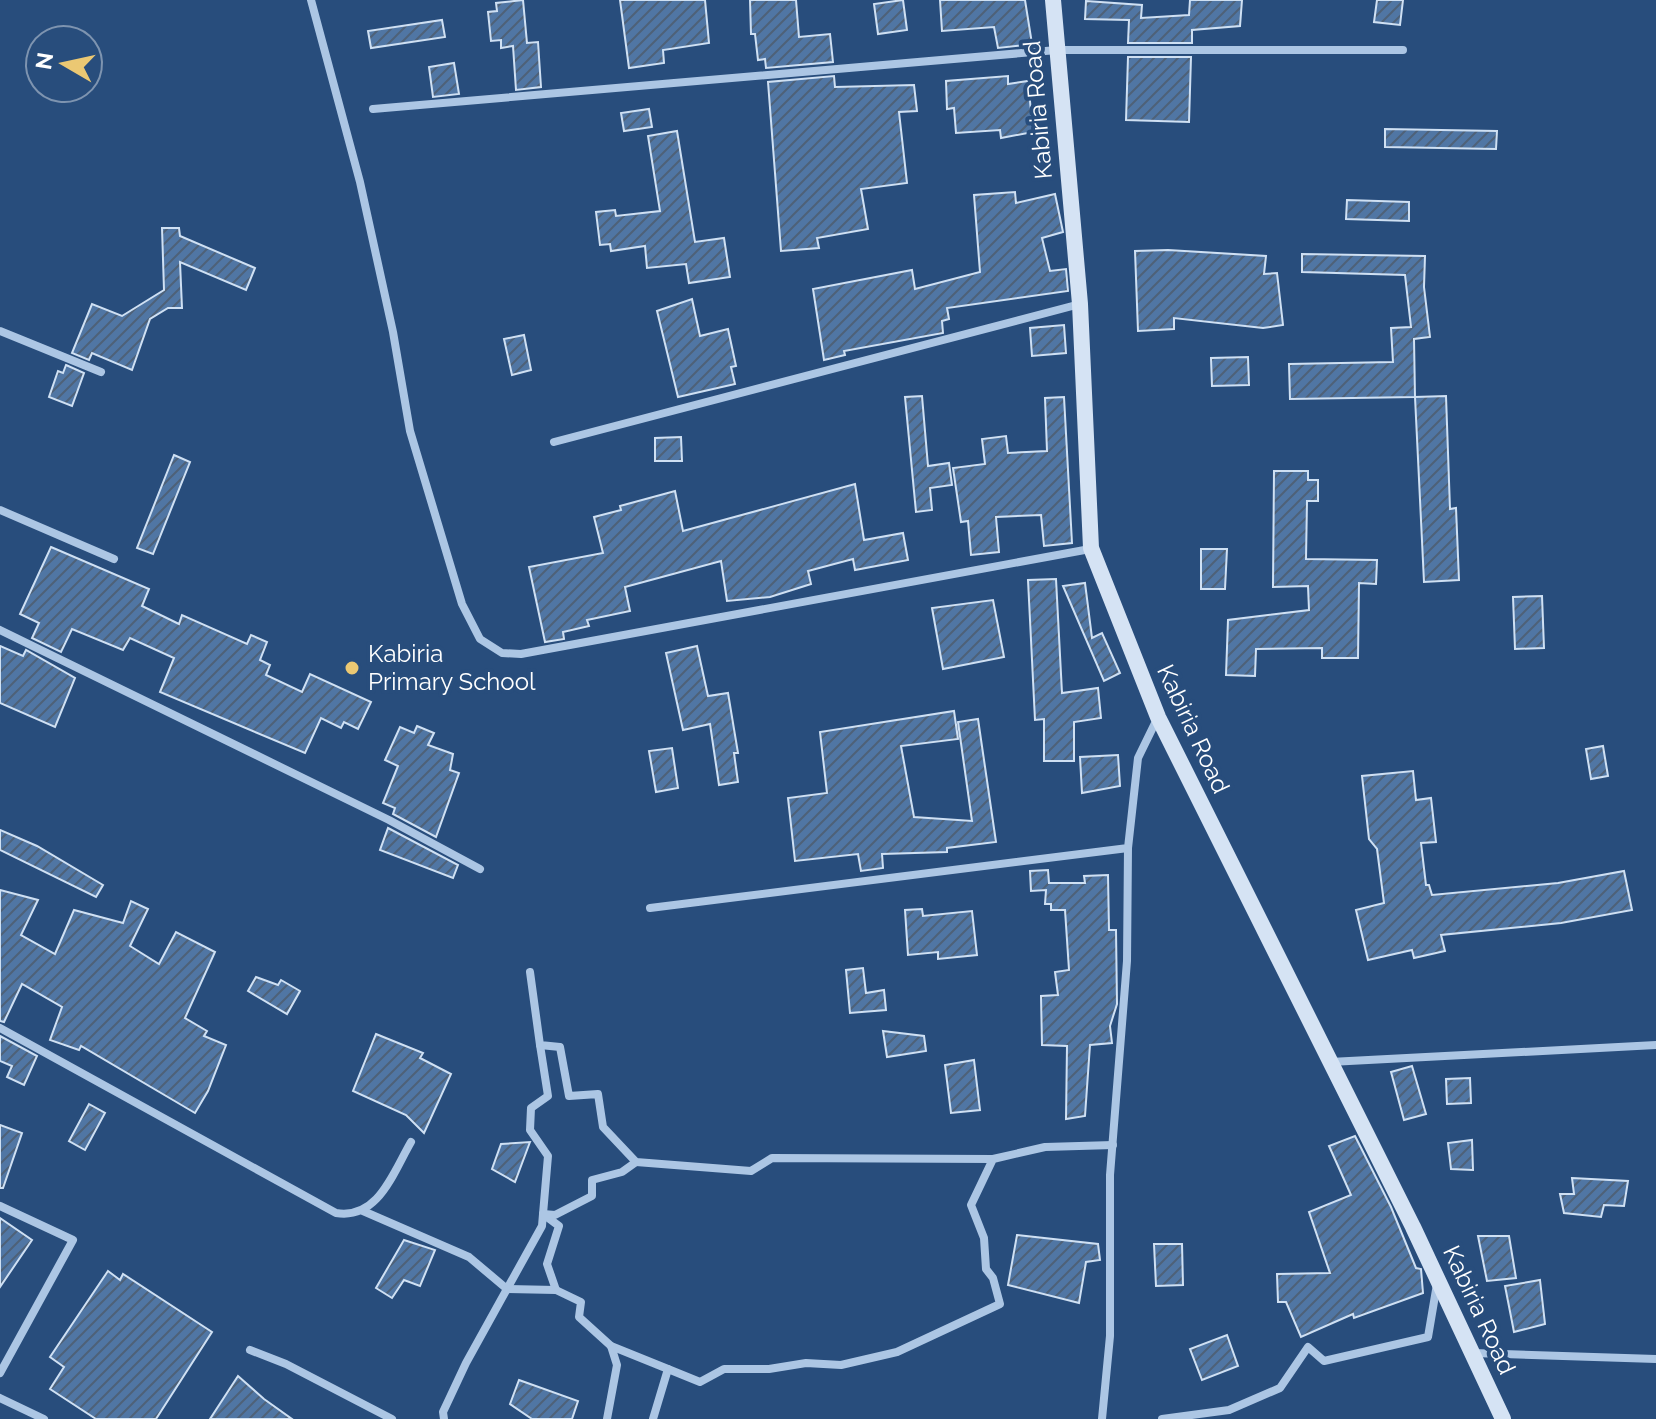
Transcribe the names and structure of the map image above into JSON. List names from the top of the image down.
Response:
{
  "streets": {
    "main road": ["Kabiria Road"]
  },
  "places": ["Kabiria Primary School"],
  "north": "left"
}
